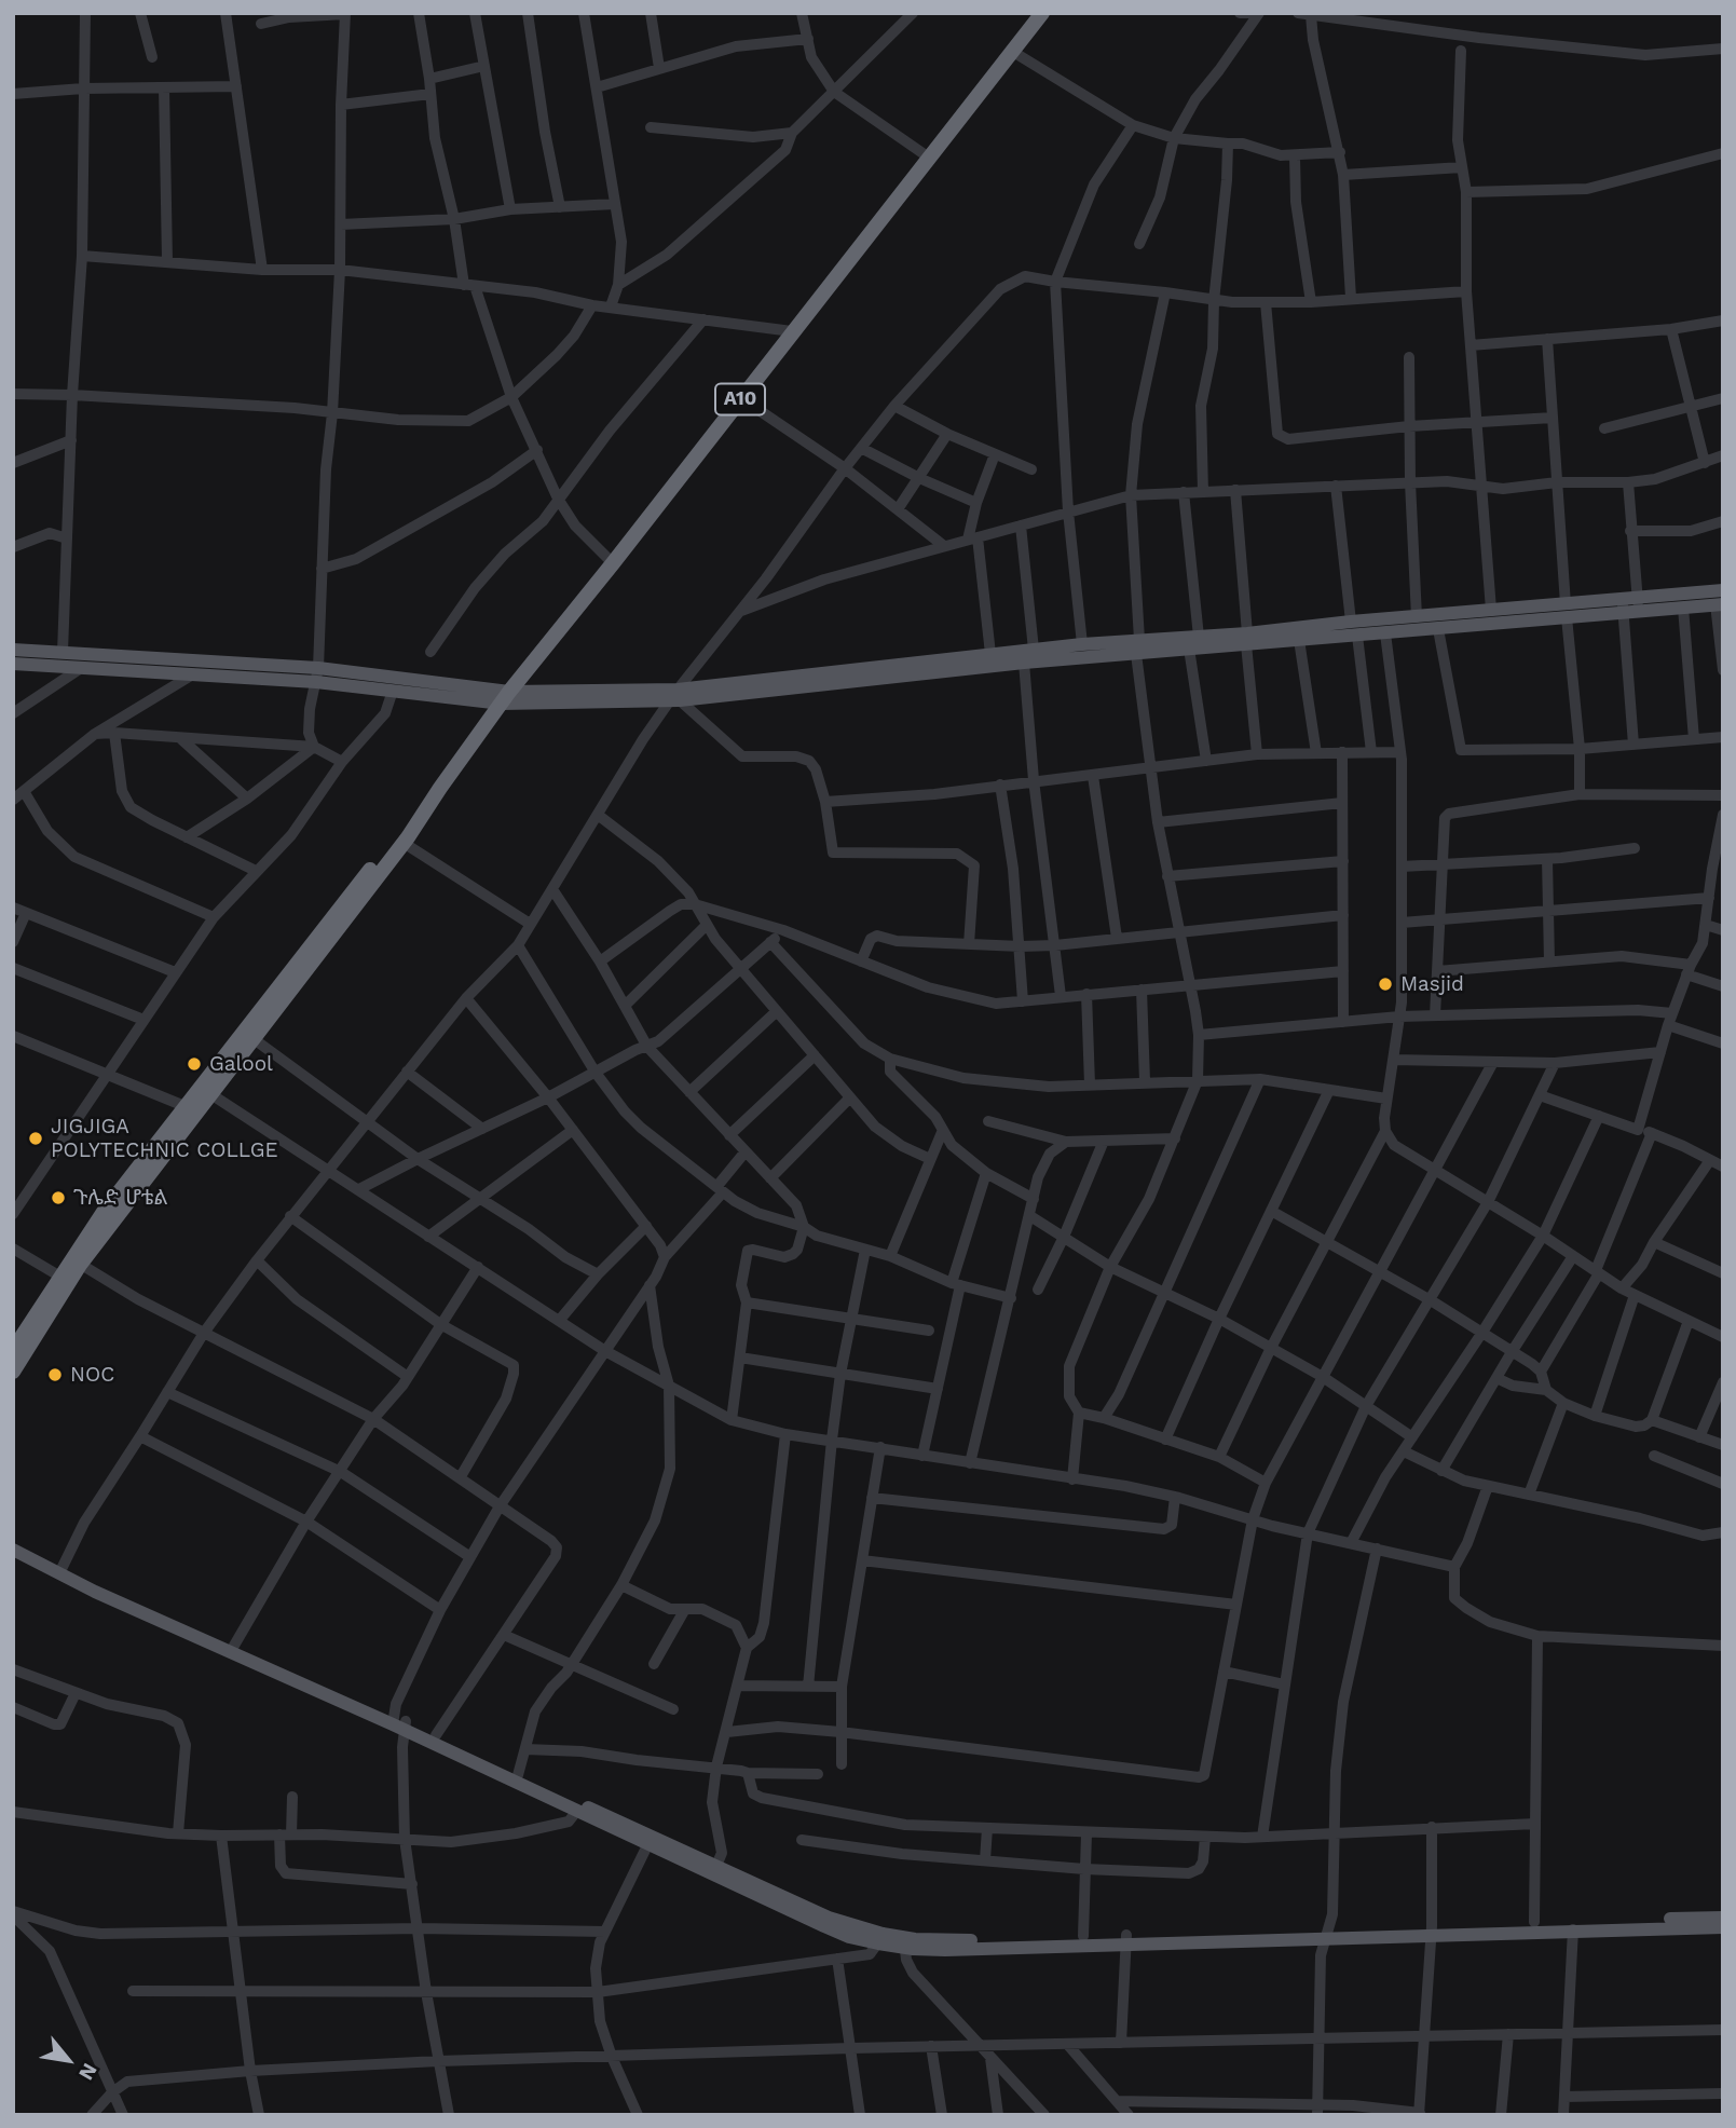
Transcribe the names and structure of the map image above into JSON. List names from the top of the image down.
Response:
{
  "streets": {
    "highway": ["A10"]
  },
  "places": [
    "Masjid",
    "Galool",
    "JIGJIGA POLYTECHNIC COLLGE",
    "ጉሌድ ሆቴል",
    "NOC"
  ],
  "north": "bottom right"
}
